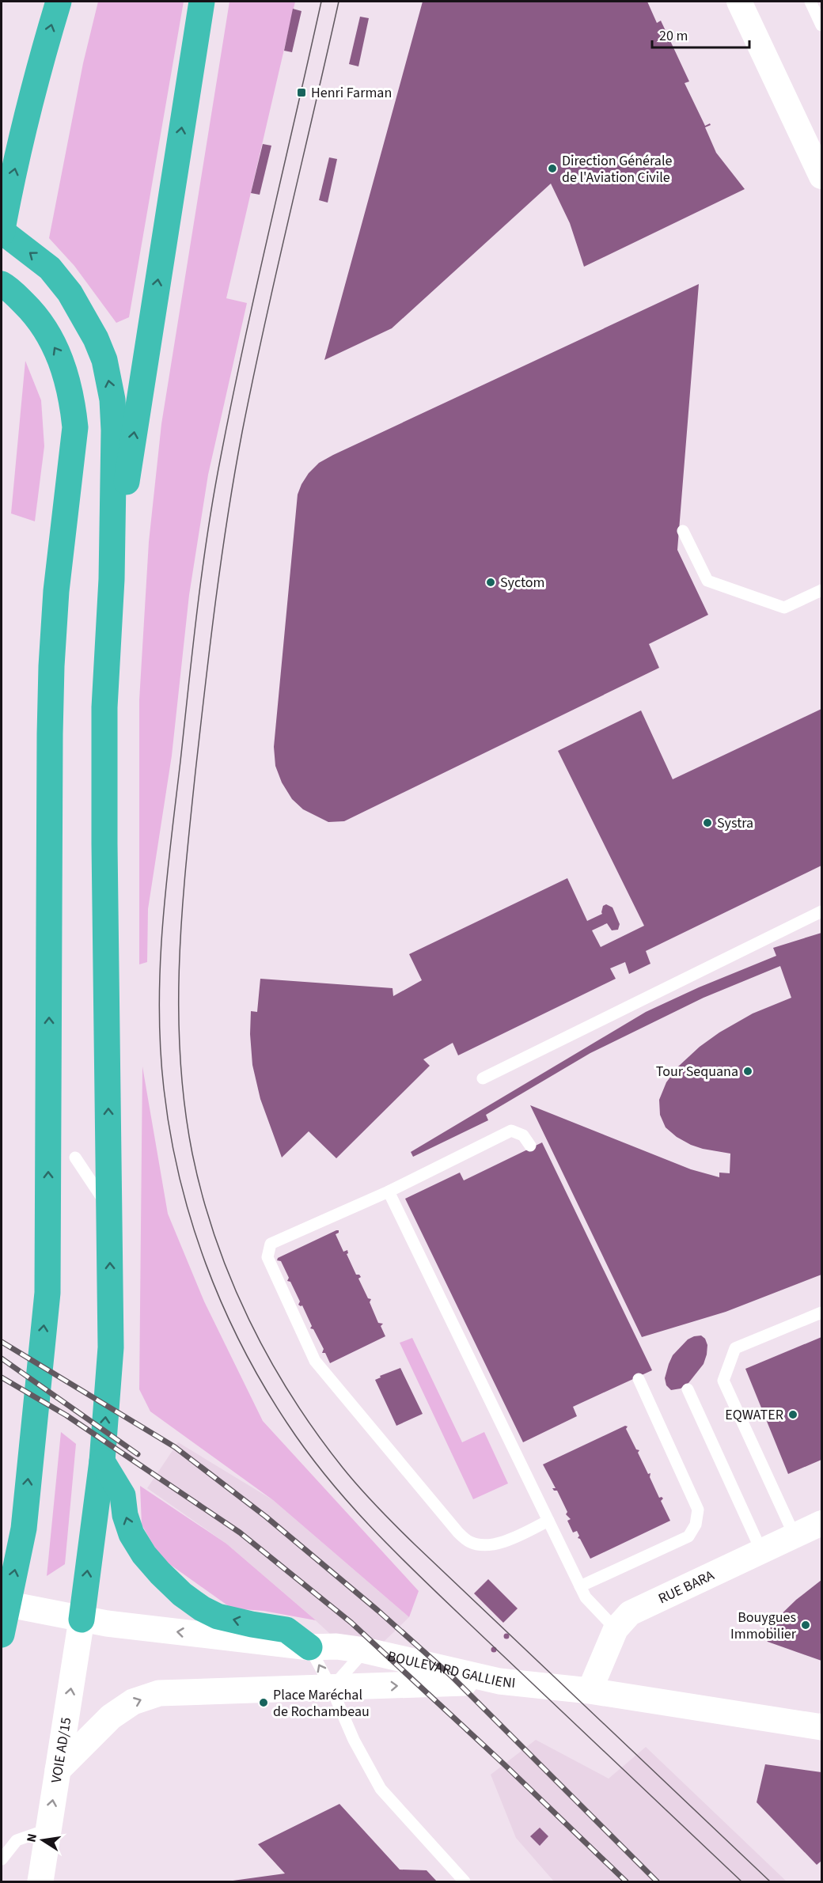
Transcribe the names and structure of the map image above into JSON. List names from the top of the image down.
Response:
{
  "streets": {
    "main road": ["BOULEVARD GALLIENI", "VOIE AD/15"],
    "street": ["RUE BARA"]
  },
  "crossings": [
    ["RUE BARA", "BOULEVARD GALLIENI"],
    ["BOULEVARD GALLIENI", "VOIE AD/15"]
  ],
  "one_way": ["VOIE AD/15"],
  "places": {
    "transit": ["Henri Farman"],
    "other": [
      "Direction Générale de l'Aviation Civile",
      "Syctom",
      "Systra",
      "Tour Sequana",
      "EQWATER",
      "Bouygues Immobilier",
      "Place Maréchal de Rochambeau"
    ]
  },
  "scale_bar": "20 m",
  "north": "left"
}
